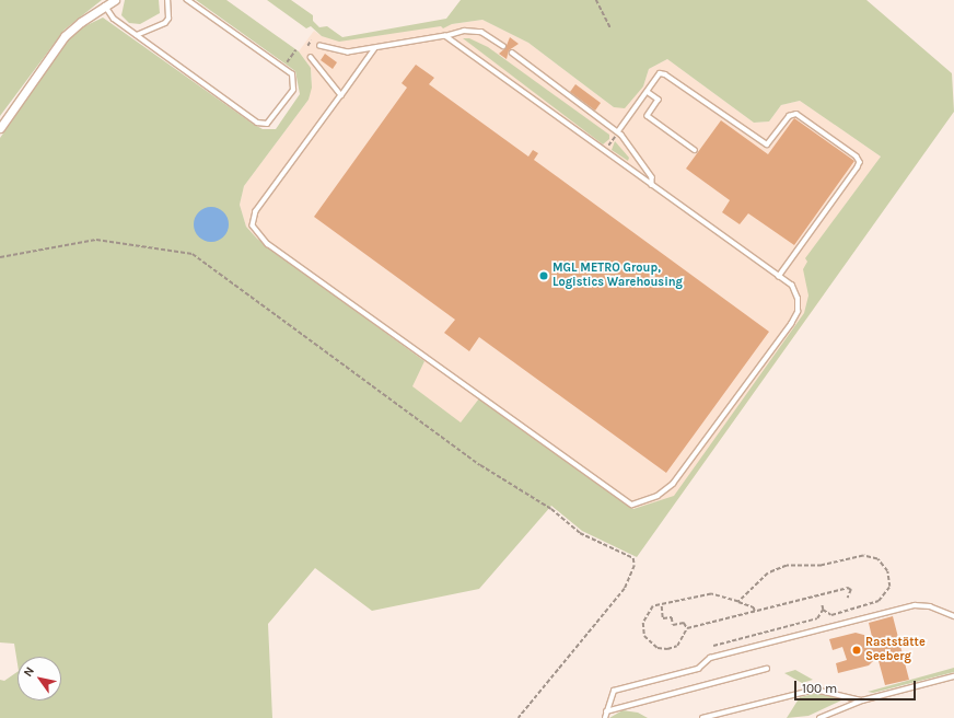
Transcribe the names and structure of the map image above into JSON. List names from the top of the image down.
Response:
{
  "places": ["MGL METRO Group, Logistics Warehousing", "Raststätte Seeberg"],
  "scale_bar": "100 m",
  "north": "top left"
}
